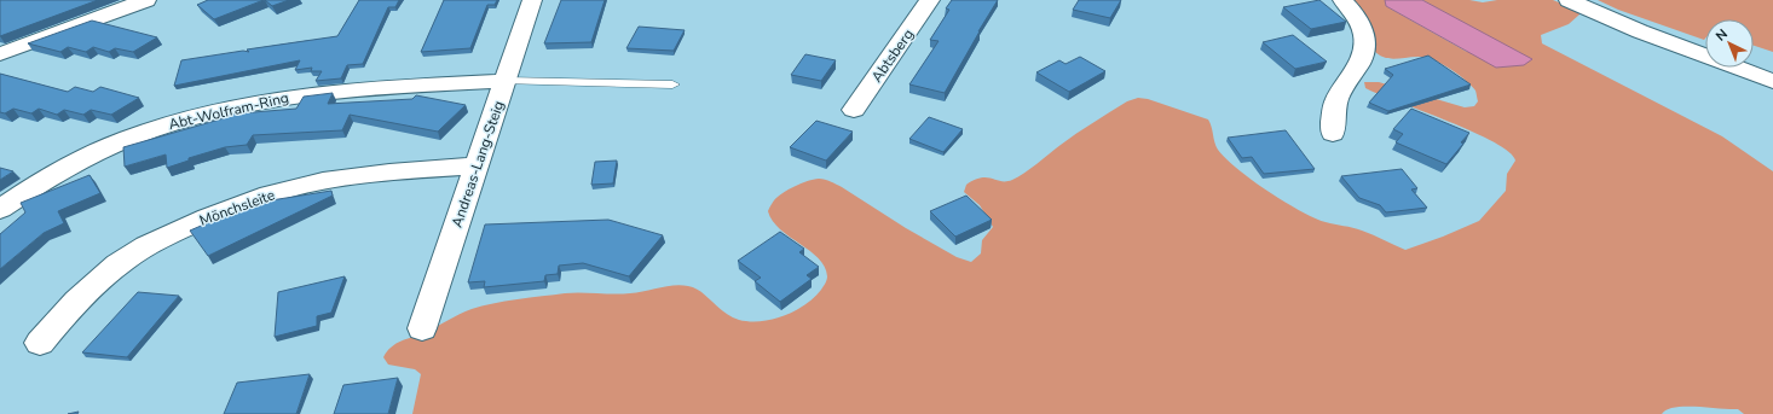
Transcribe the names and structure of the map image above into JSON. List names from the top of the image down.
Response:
{
  "streets": {
    "street": [
      "Abtsberg",
      "Abt-Wolfram-Ring",
      "Andreas-Lang-Steig",
      "Mönchsleite"
    ]
  },
  "crossings": [
    ["Abt-Wolfram-Ring", "Andreas-Lang-Steig"],
    ["Andreas-Lang-Steig", "Mönchsleite"]
  ],
  "north": "top left"
}
